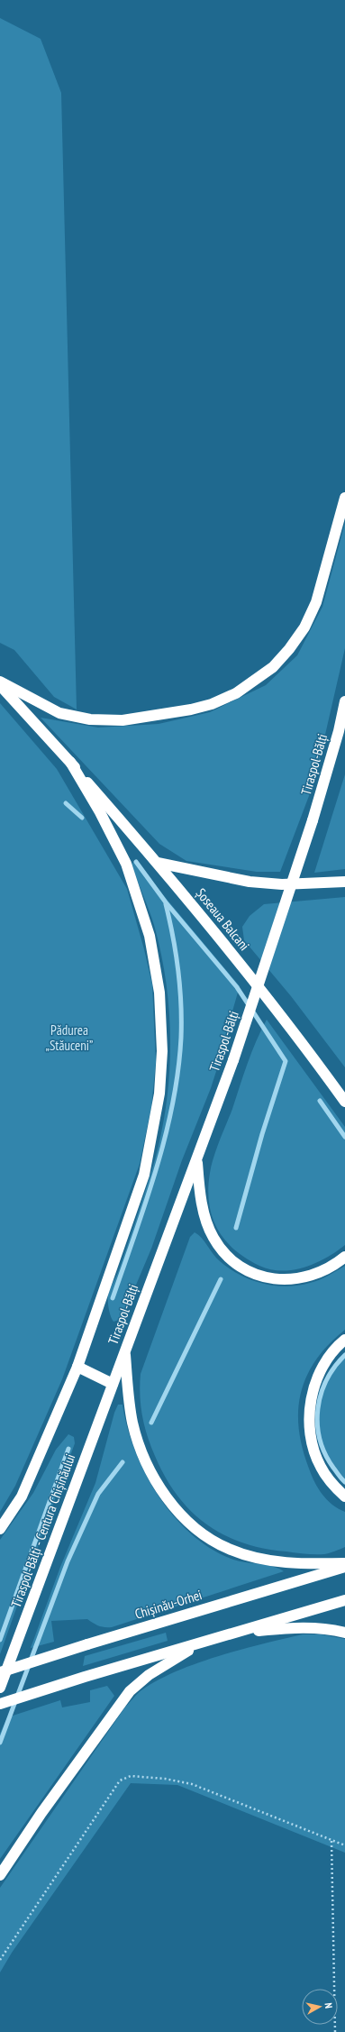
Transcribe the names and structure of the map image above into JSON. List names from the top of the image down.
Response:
{
  "streets": {
    "highway": [
      "Tiraspol-Bălți",
      "Șoseaua Balcani",
      "Tiraspol-Bălți - Centura Chișinăului",
      "Chișinău-Orhei"
    ]
  },
  "crossings": [
    ["Tiraspol-Bălți", "Tiraspol-Bălți - Centura Chișinăului"]
  ],
  "parks": ["Pădurea „Stăuceni”"],
  "north": "right"
}
